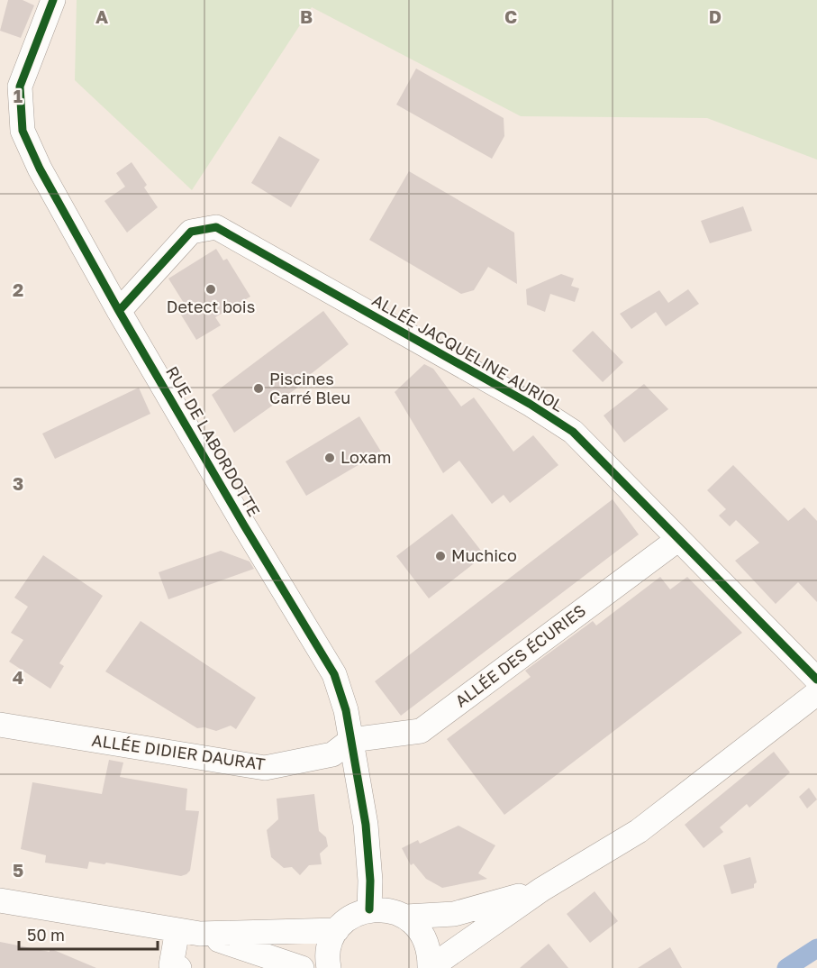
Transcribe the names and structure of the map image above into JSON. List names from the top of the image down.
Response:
{
  "streets": {
    "street": [
      "ALLÉE JACQUELINE AURIOL",
      "RUE DE LABORDOTTE",
      "ALLÉE DES ÉCURIES",
      "ALLÉE DIDIER DAURAT"
    ]
  },
  "crossings": [
    ["ALLÉE JACQUELINE AURIOL", "RUE DE LABORDOTTE"],
    ["ALLÉE JACQUELINE AURIOL", "ALLÉE DES ÉCURIES"],
    ["RUE DE LABORDOTTE", "ALLÉE DES ÉCURIES"],
    ["RUE DE LABORDOTTE", "ALLÉE DIDIER DAURAT"],
    ["ALLÉE DES ÉCURIES", "ALLÉE DIDIER DAURAT"]
  ],
  "places": [
    "Detect bois",
    "Piscines Carré Bleu",
    "Loxam",
    "Muchico"
  ],
  "scale_bar": "50 m",
  "grid": {
    "columns": [
      "A",
      "B",
      "C",
      "D"
    ],
    "rows": [
      "1",
      "2",
      "3",
      "4",
      "5"
    ]
  }
}
